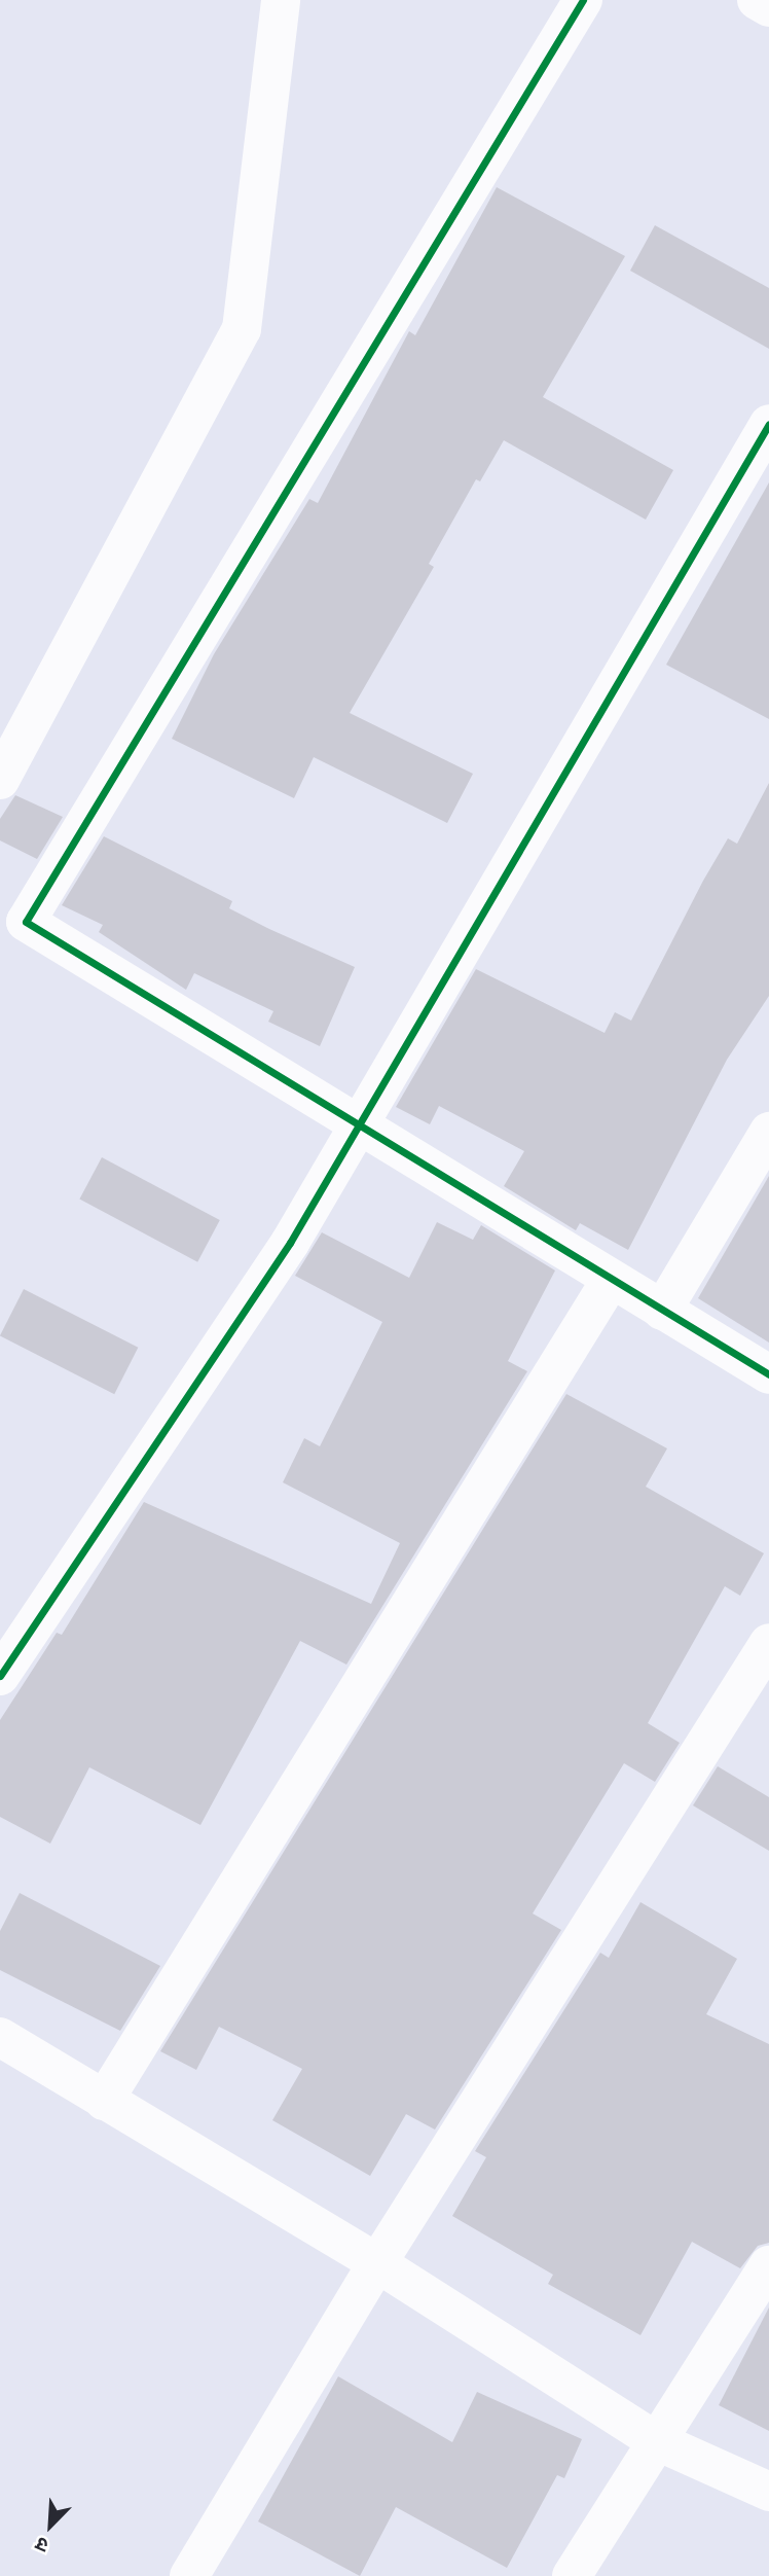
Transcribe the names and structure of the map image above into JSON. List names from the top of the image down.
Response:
{
  "north": "bottom left"
}
